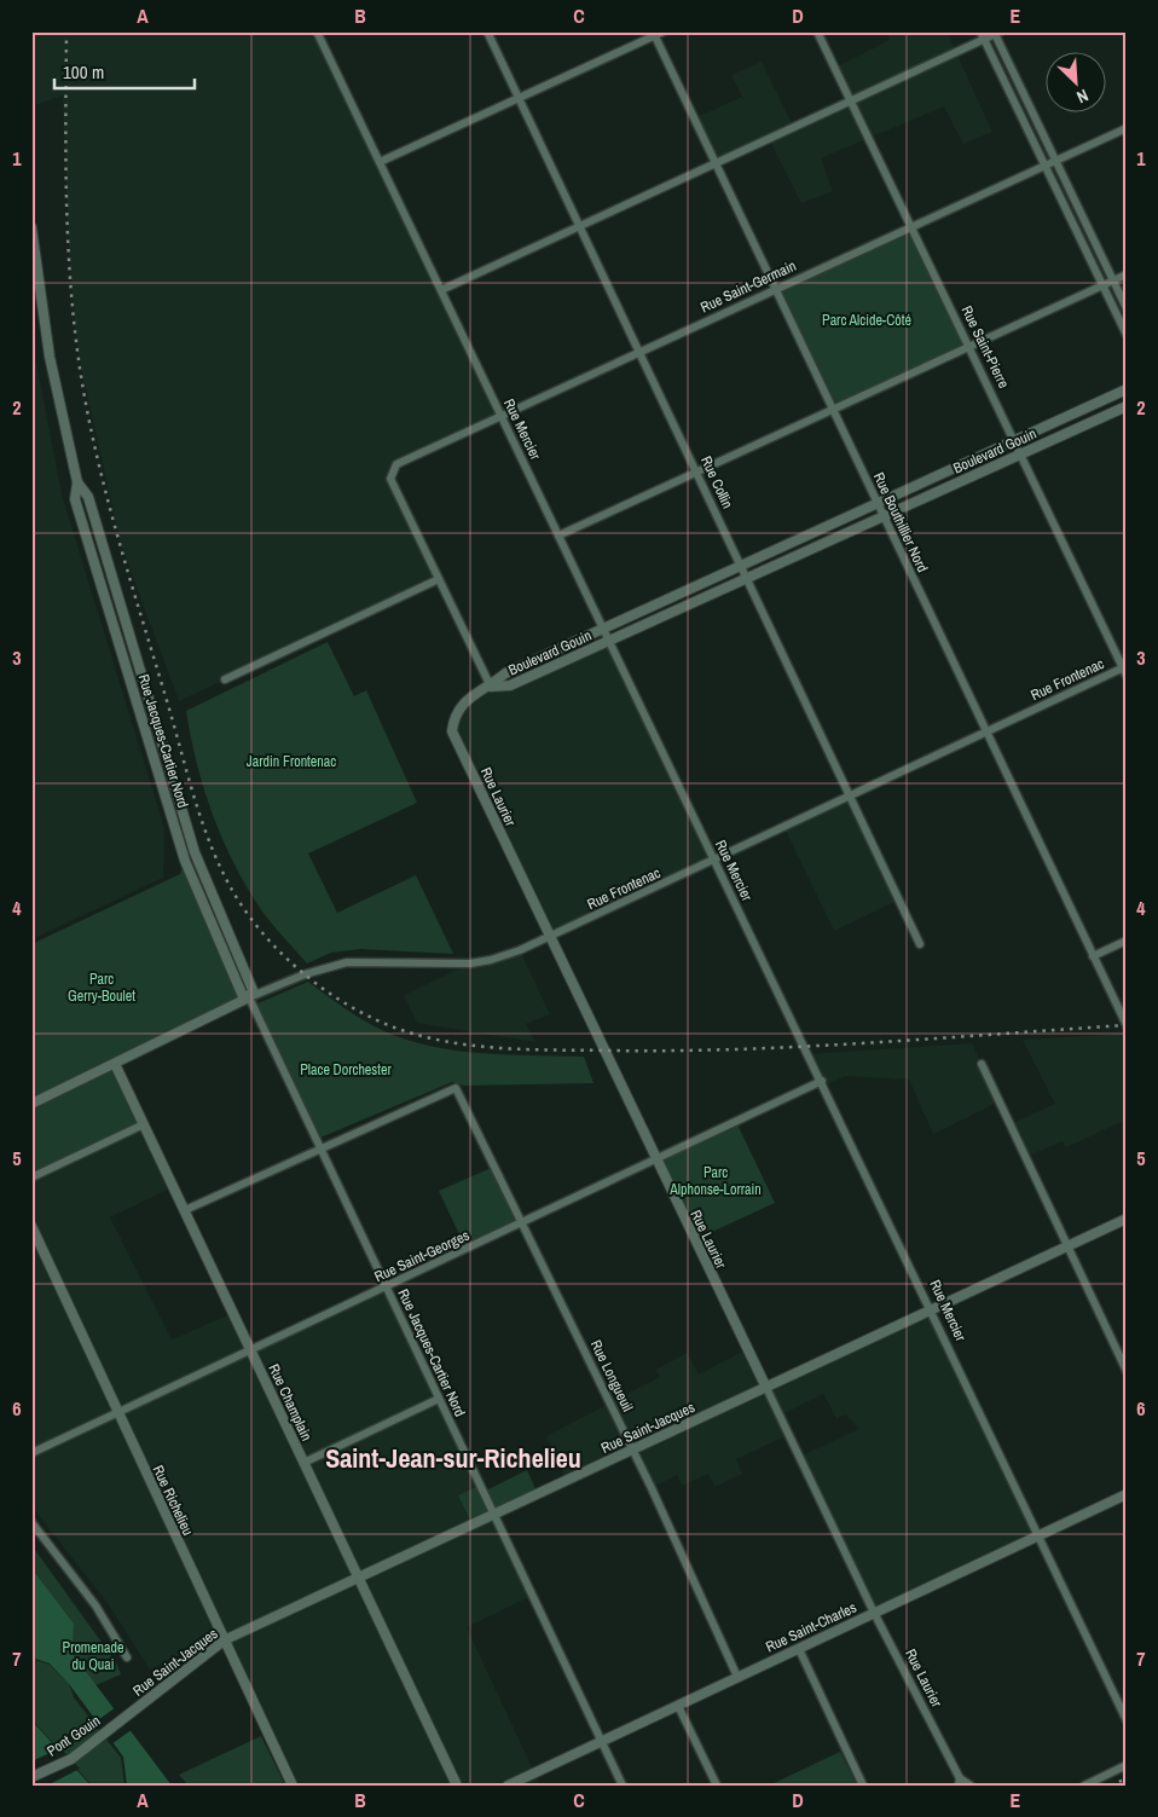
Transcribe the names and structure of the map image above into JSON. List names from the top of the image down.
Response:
{
  "streets": {
    "street": [
      "Rue Saint-Germain",
      "Rue Saint-Pierre",
      "Rue Mercier",
      "Boulevard Gouin",
      "Rue Collin",
      "Rue Bouthillier Nord",
      "Rue Frontenac",
      "Rue Jacques-Cartier Nord",
      "Rue Laurier",
      "Rue Saint-Georges",
      "Rue Longueuil",
      "Rue Champlain",
      "Rue Saint-Jacques",
      "Rue Richelieu",
      "Rue Saint-Charles",
      "Pont Gouin"
    ]
  },
  "crossings": [
    ["Rue Saint-Germain", "Rue Saint-Pierre"],
    ["Rue Saint-Germain", "Rue Mercier"],
    ["Rue Saint-Germain", "Rue Collin"],
    ["Rue Saint-Germain", "Rue Bouthillier Nord"],
    ["Rue Saint-Pierre", "Boulevard Gouin"],
    ["Rue Saint-Pierre", "Rue Frontenac"],
    ["Rue Mercier", "Boulevard Gouin"],
    ["Rue Mercier", "Rue Frontenac"],
    ["Rue Mercier", "Rue Saint-Georges"],
    ["Rue Mercier", "Rue Saint-Jacques"],
    ["Rue Mercier", "Rue Saint-Charles"],
    ["Boulevard Gouin", "Rue Collin"],
    ["Boulevard Gouin", "Rue Bouthillier Nord"],
    ["Boulevard Gouin", "Rue Laurier"],
    ["Rue Collin", "Rue Frontenac"],
    ["Rue Bouthillier Nord", "Rue Frontenac"],
    ["Rue Frontenac", "Rue Jacques-Cartier Nord"],
    ["Rue Frontenac", "Rue Laurier"],
    ["Rue Frontenac", "Rue Champlain"],
    ["Rue Jacques-Cartier Nord", "Rue Saint-Georges"],
    ["Rue Jacques-Cartier Nord", "Rue Longueuil"],
    ["Rue Jacques-Cartier Nord", "Rue Saint-Jacques"],
    ["Rue Jacques-Cartier Nord", "Rue Saint-Charles"],
    ["Rue Laurier", "Rue Saint-Georges"],
    ["Rue Laurier", "Rue Saint-Jacques"],
    ["Rue Laurier", "Rue Saint-Charles"],
    ["Rue Saint-Georges", "Rue Longueuil"],
    ["Rue Saint-Georges", "Rue Champlain"],
    ["Rue Saint-Georges", "Rue Richelieu"],
    ["Rue Longueuil", "Rue Saint-Jacques"],
    ["Rue Longueuil", "Rue Saint-Charles"],
    ["Rue Champlain", "Rue Saint-Jacques"],
    ["Rue Saint-Jacques", "Rue Richelieu"],
    ["Rue Saint-Jacques", "Pont Gouin"]
  ],
  "districts": ["Saint-Jean-sur-Richelieu"],
  "parks": [
    "Parc Alcide-Côté",
    "Jardin Frontenac",
    "Parc Gerry-Boulet",
    "Place Dorchester",
    "Parc Alphonse-Lorrain",
    "Promenade du Quai"
  ],
  "scale_bar": "100 m",
  "north": "bottom right",
  "grid": {
    "columns": [
      "A",
      "B",
      "C",
      "D",
      "E"
    ],
    "rows": [
      "1",
      "2",
      "3",
      "4",
      "5",
      "6",
      "7"
    ]
  }
}
